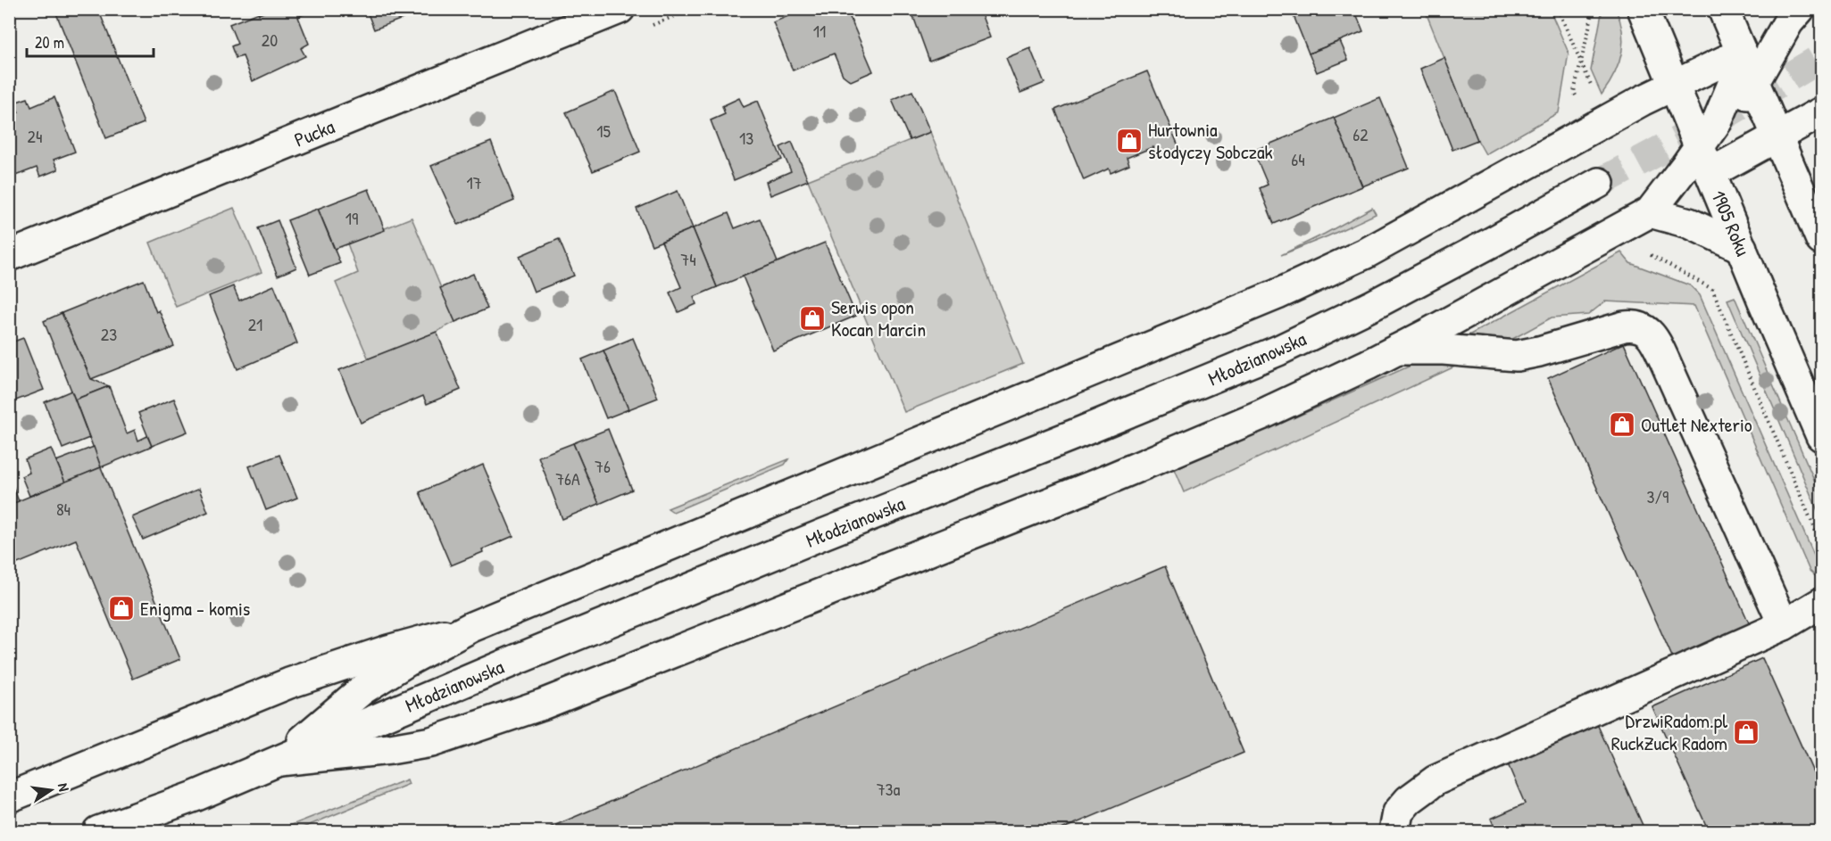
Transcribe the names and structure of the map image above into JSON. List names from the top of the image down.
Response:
{
  "streets": {
    "main road": ["Pucka", "1905 Roku", "Młodzianowska"]
  },
  "places": {
    "shop": [
      "Hurtownia słodyczy Sobczak",
      "Serwis opon Kocan Marcin",
      "Outlet Nexterio",
      "Enigma - komis",
      "DrzwiRadom.pl RuckZuck Radom"
    ]
  },
  "house_numbers": [
    "11",
    "20",
    "15",
    "62",
    "24",
    "13",
    "64",
    "17",
    "19",
    "74",
    "21",
    "23",
    "76",
    "76A",
    "3/9",
    "84",
    "73a"
  ],
  "scale_bar": "20 m",
  "north": "right"
}
